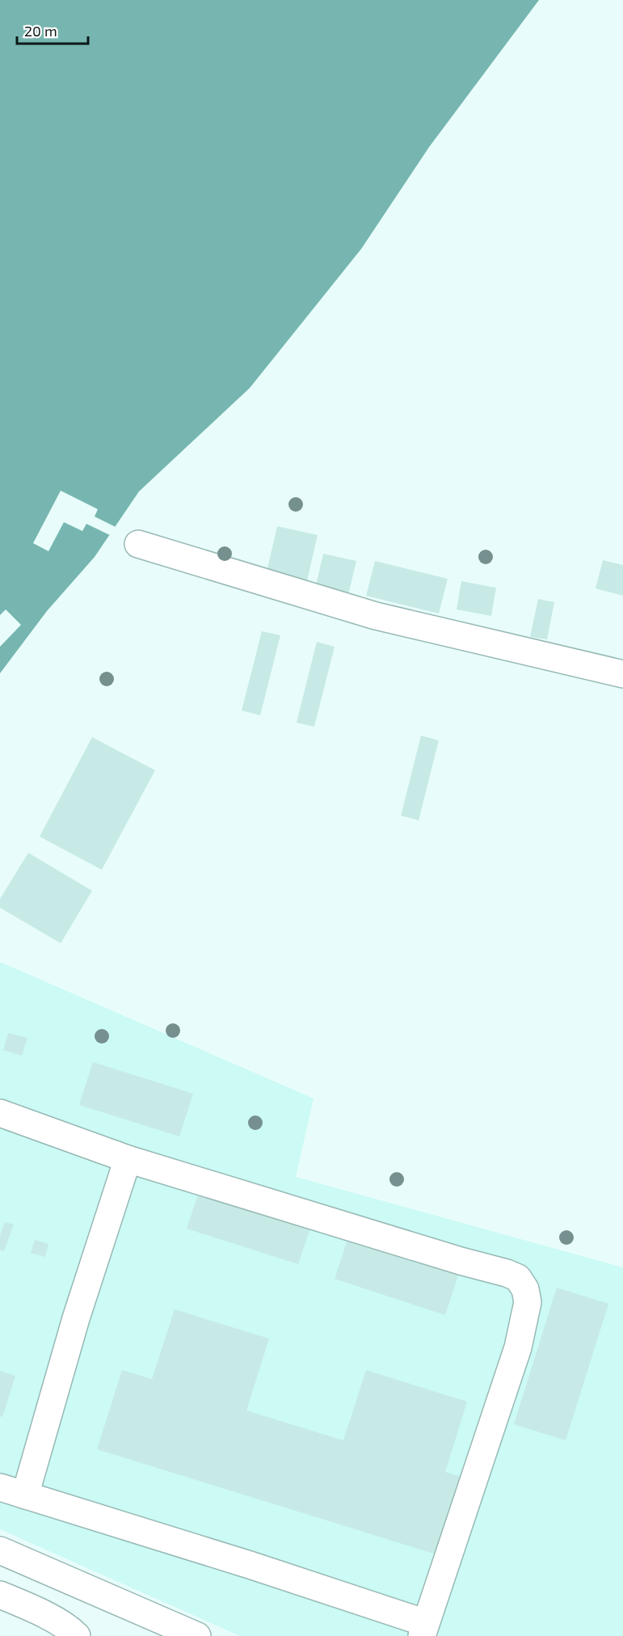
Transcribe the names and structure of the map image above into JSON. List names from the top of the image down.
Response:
{
  "scale_bar": "20 m"
}
